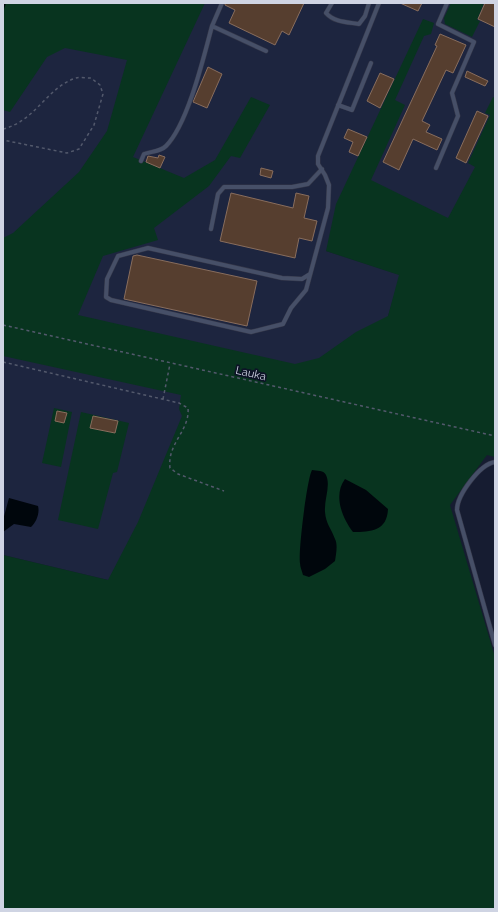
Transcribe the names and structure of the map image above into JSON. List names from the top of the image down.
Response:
{
  "streets": {
    "path": ["Lauka"]
  }
}
